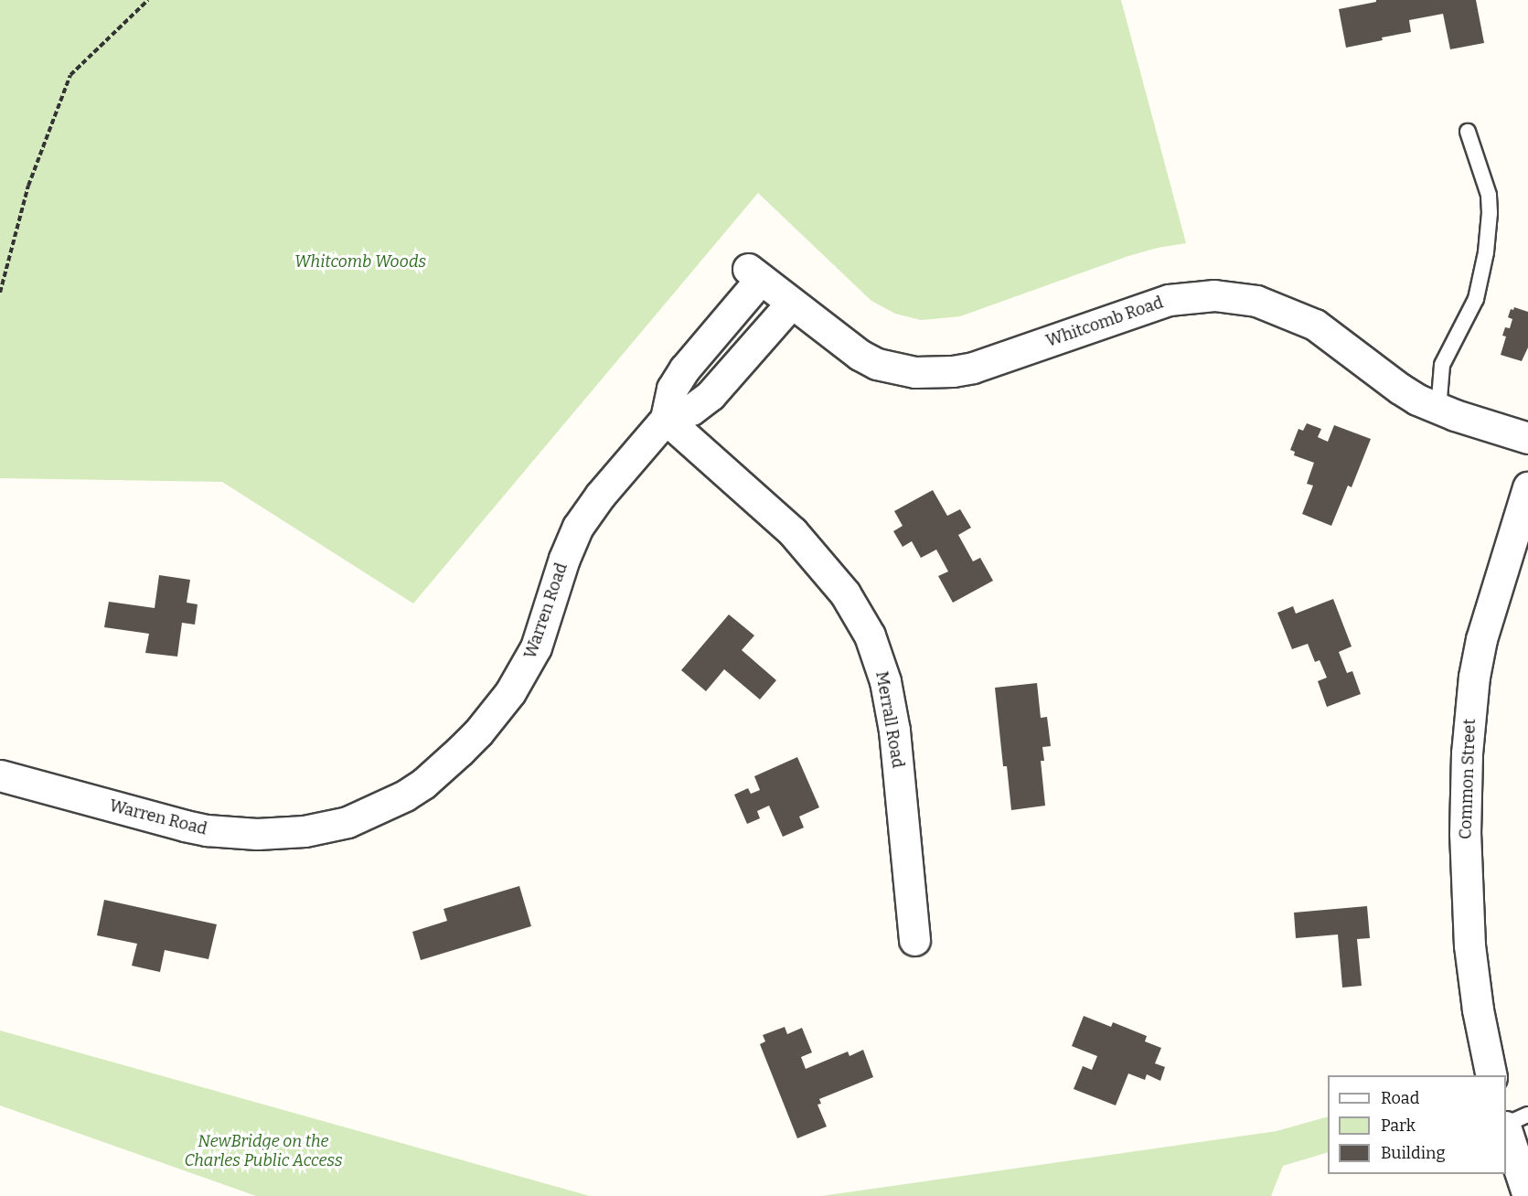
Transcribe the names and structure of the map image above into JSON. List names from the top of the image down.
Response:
{
  "streets": {
    "street": [
      "Whitcomb Road",
      "Warren Road",
      "Merrall Road",
      "Common Street"
    ]
  },
  "crossings": [
    ["Whitcomb Road", "Warren Road"],
    ["Warren Road", "Merrall Road"]
  ],
  "parks": ["Whitcomb Woods", "NewBridge on the Charles Public Access"],
  "legend": ["Road", "Park", "Building"]
}
